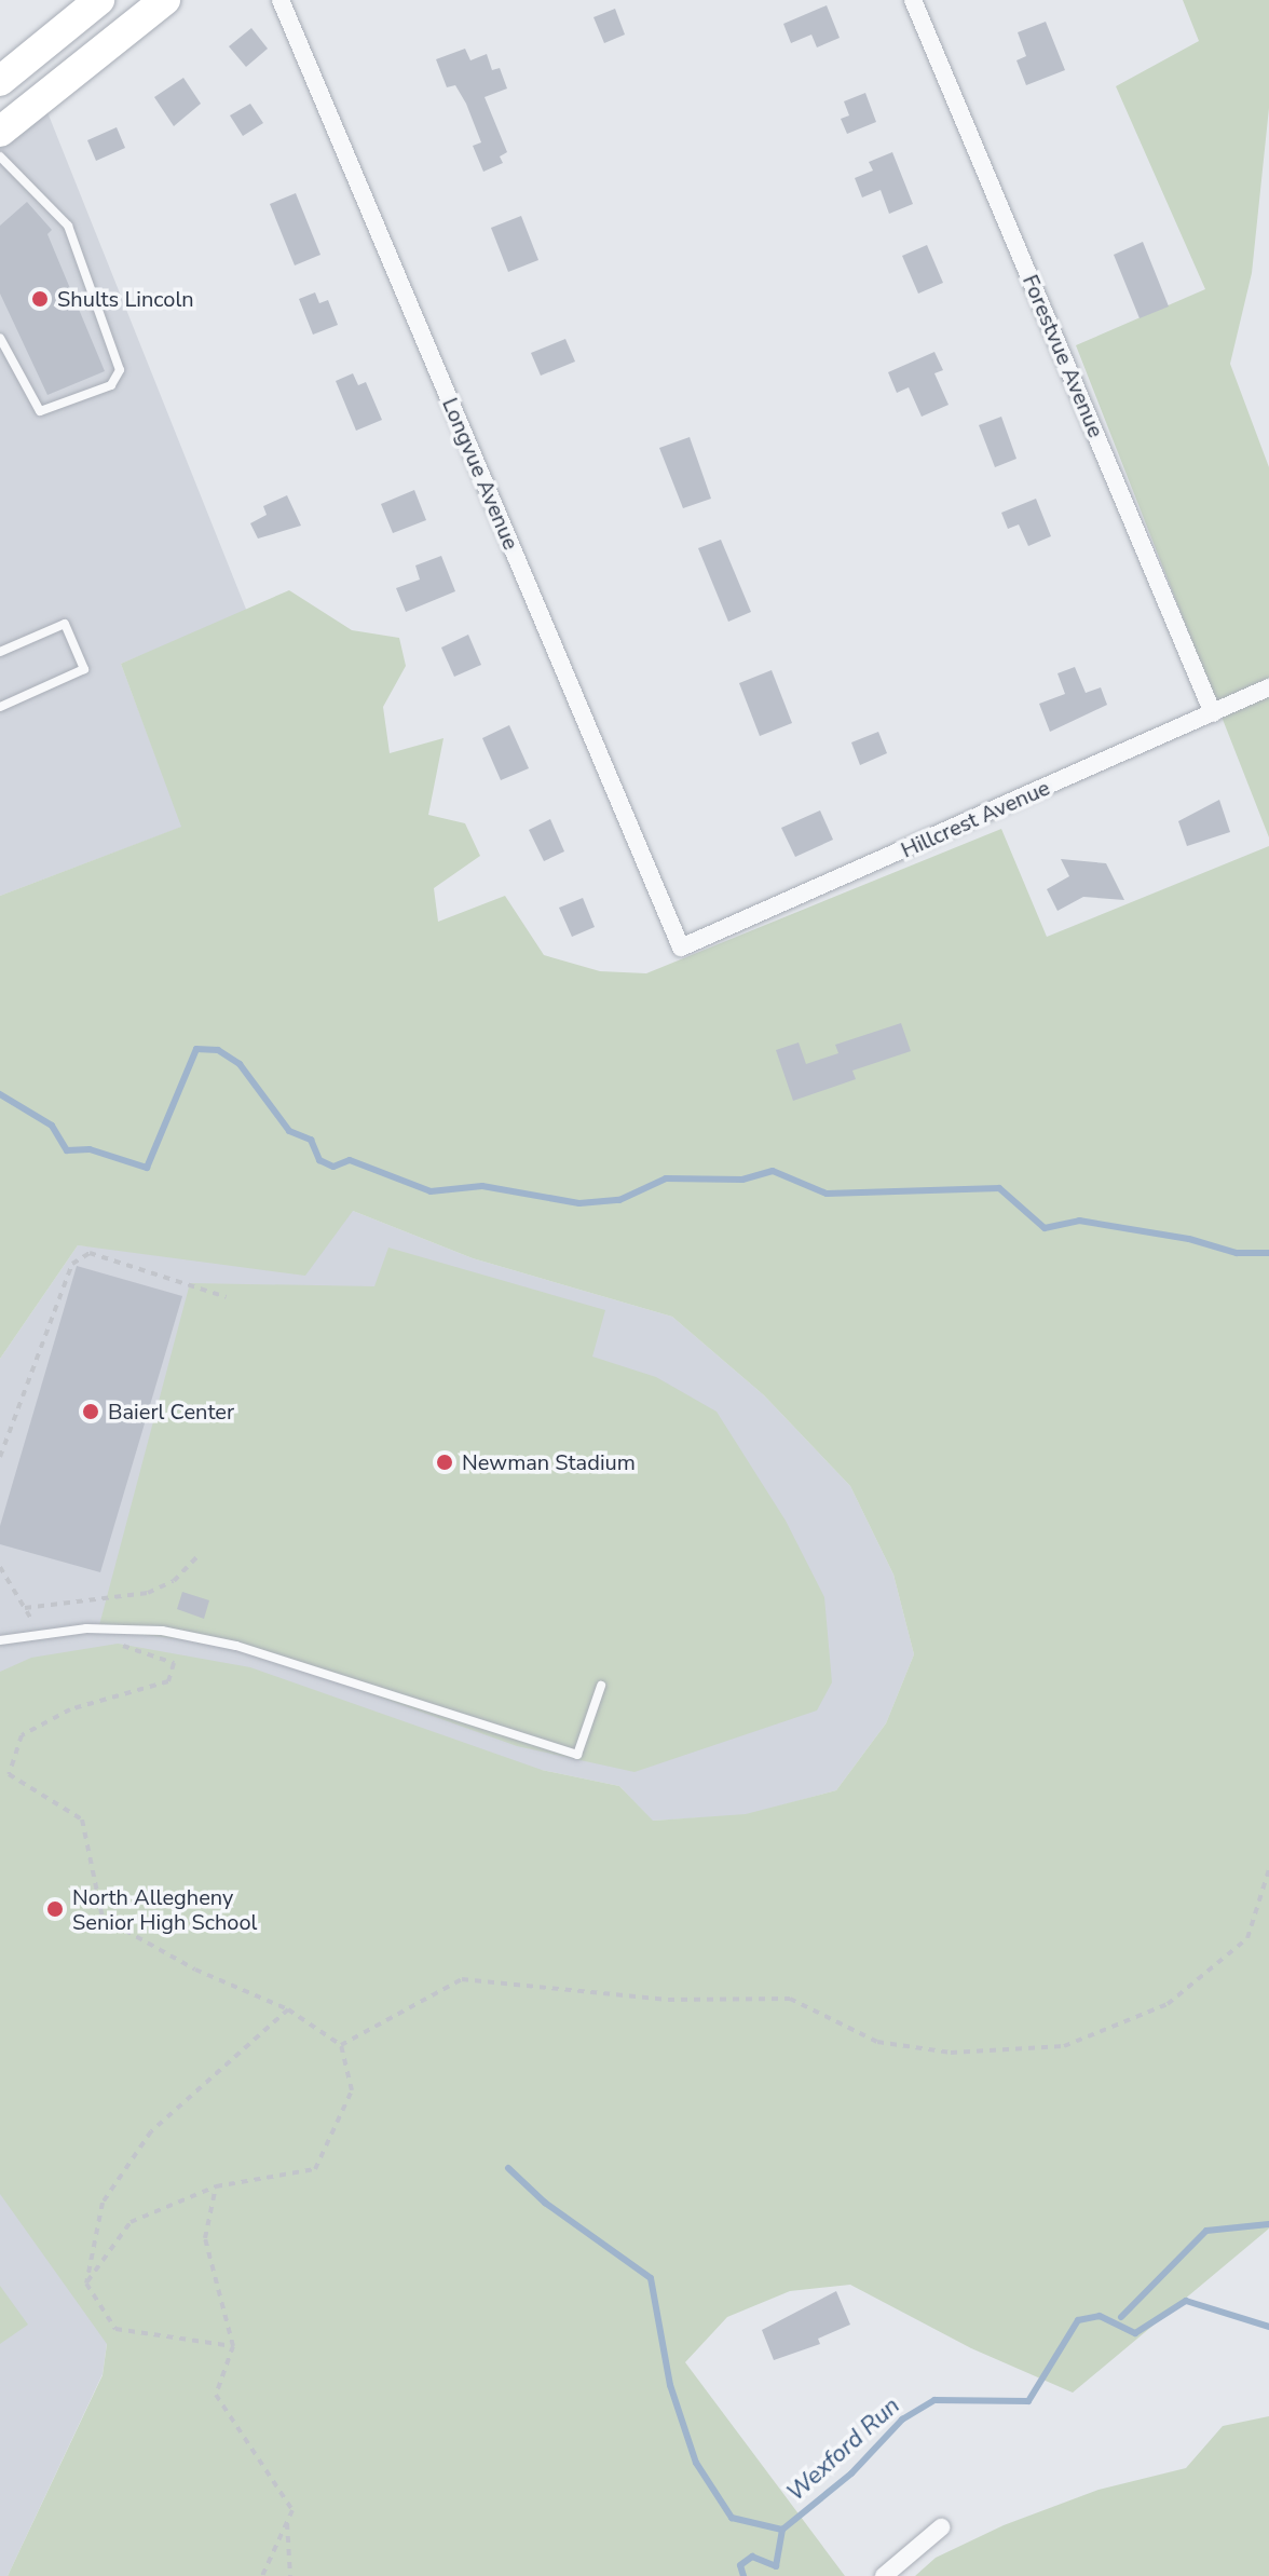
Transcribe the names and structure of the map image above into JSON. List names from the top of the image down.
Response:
{
  "streets": {
    "street": ["Forestvue Avenue", "Longvue Avenue", "Hillcrest Avenue"]
  },
  "crossings": [
    ["Forestvue Avenue", "Hillcrest Avenue"],
    ["Longvue Avenue", "Hillcrest Avenue"]
  ],
  "water": ["Wexford Run"],
  "places": [
    "Shults Lincoln",
    "Baierl Center",
    "Newman Stadium",
    "North Allegheny Senior High School"
  ]
}
